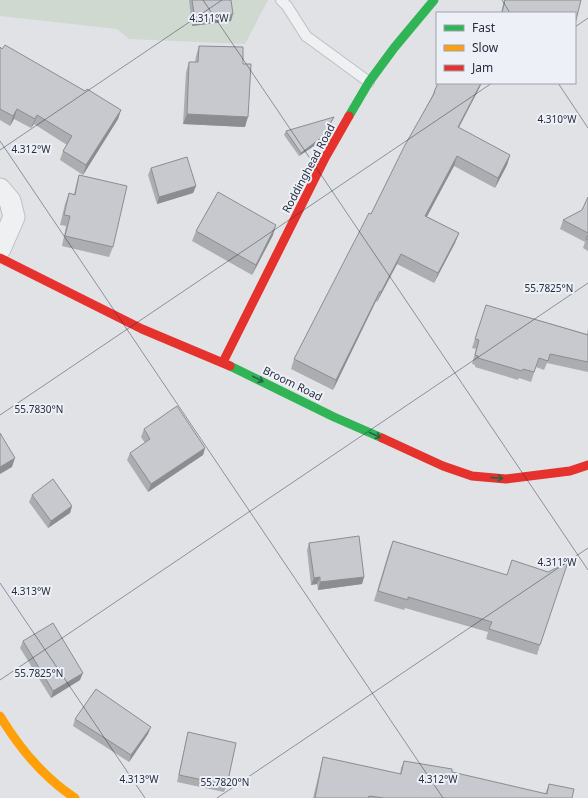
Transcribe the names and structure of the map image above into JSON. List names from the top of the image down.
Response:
{
  "streets": {
    "street": ["Roddinghead Road", "Broom Road"]
  },
  "crossings": [
    ["Roddinghead Road", "Broom Road"]
  ],
  "one_way": ["Broom Road"],
  "legend": ["Fast", "Slow", "Jam"],
  "coordinates": [
    "4.311°W",
    "4.310°W",
    "4.312°W",
    "55.7825°N",
    "55.7830°N",
    "4.313°W",
    "55.7820°N"
  ]
}
